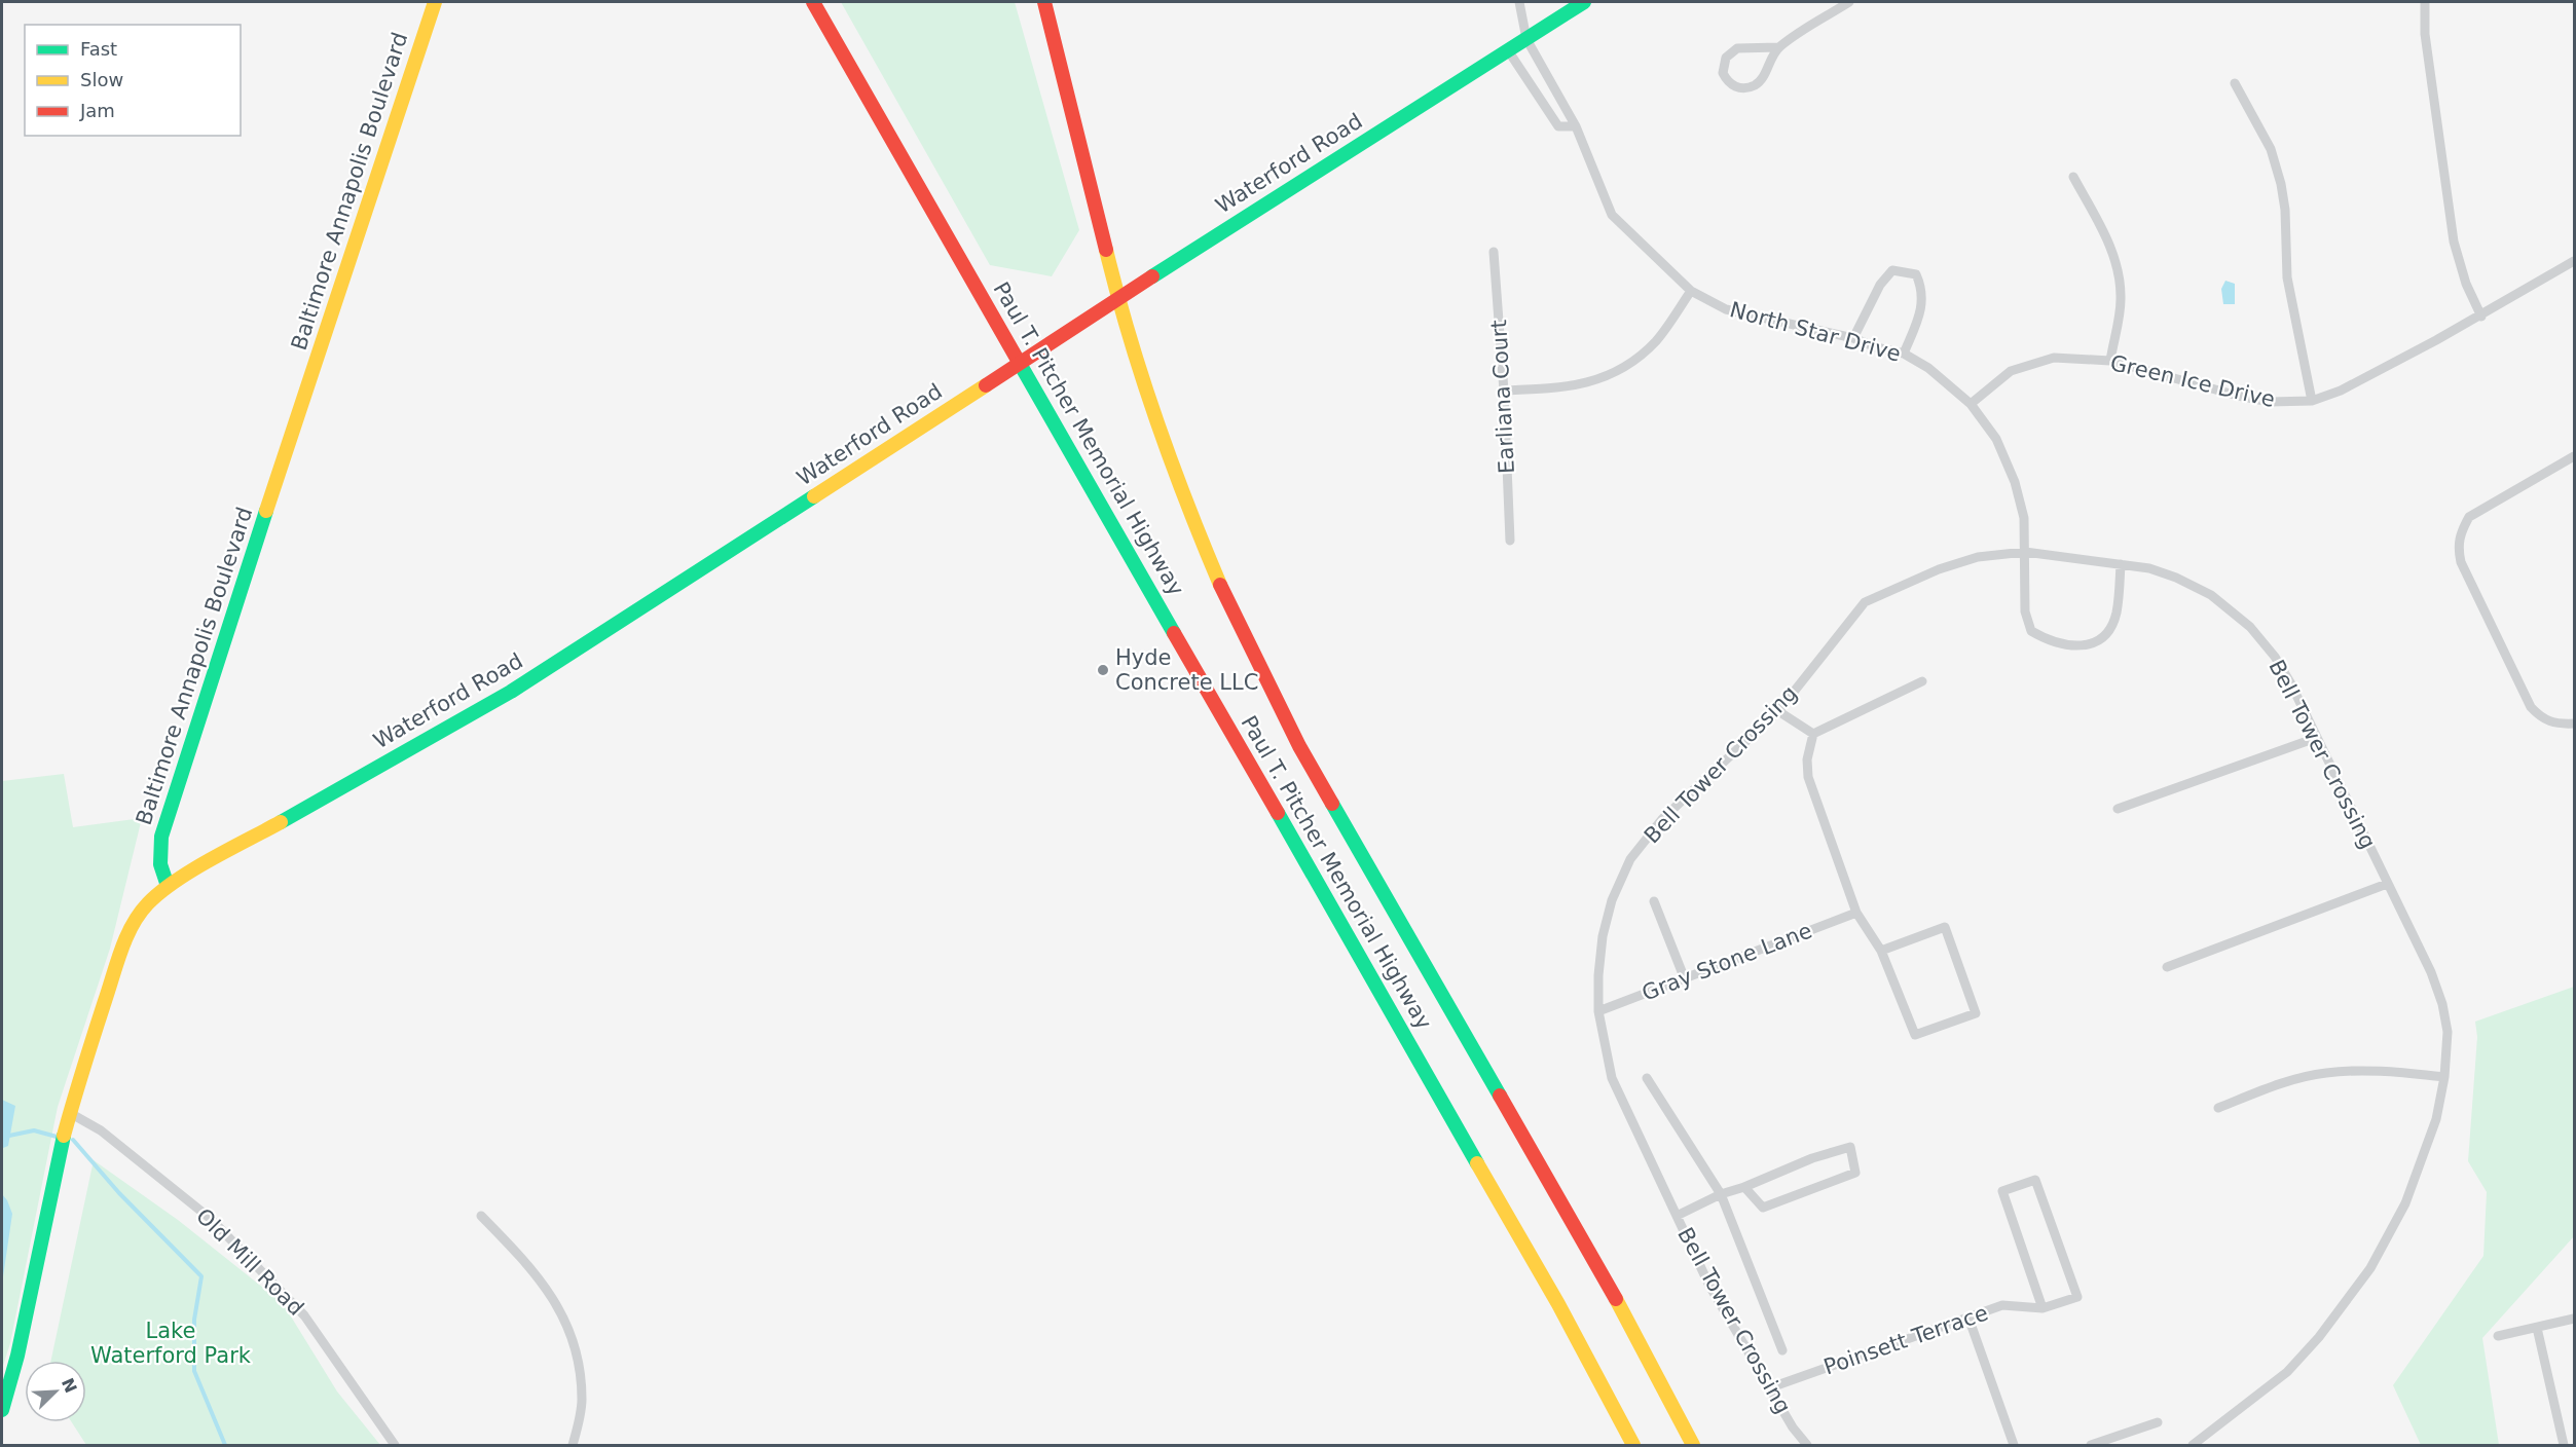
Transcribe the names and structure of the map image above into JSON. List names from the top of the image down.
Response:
{
  "streets": {
    "main road": ["Waterford Road", "Baltimore Annapolis Boulevard", "Paul T. Pitcher Memorial Highway"],
    "street": [
      "North Star Drive",
      "Green Ice Drive",
      "Earliana Court",
      "Bell Tower Crossing",
      "Gray Stone Lane",
      "Old Mill Road",
      "Poinsett Terrace"
    ]
  },
  "crossings": [
    ["Waterford Road", "Baltimore Annapolis Boulevard"],
    ["Waterford Road", "North Star Drive"],
    ["North Star Drive", "Green Ice Drive"],
    ["North Star Drive", "Bell Tower Crossing"],
    ["Bell Tower Crossing", "Gray Stone Lane"],
    ["Bell Tower Crossing", "Poinsett Terrace"]
  ],
  "parks": ["Lake Waterford Park"],
  "places": ["Hyde Concrete LLC"],
  "legend": ["Fast", "Slow", "Jam"],
  "north": "top right"
}
